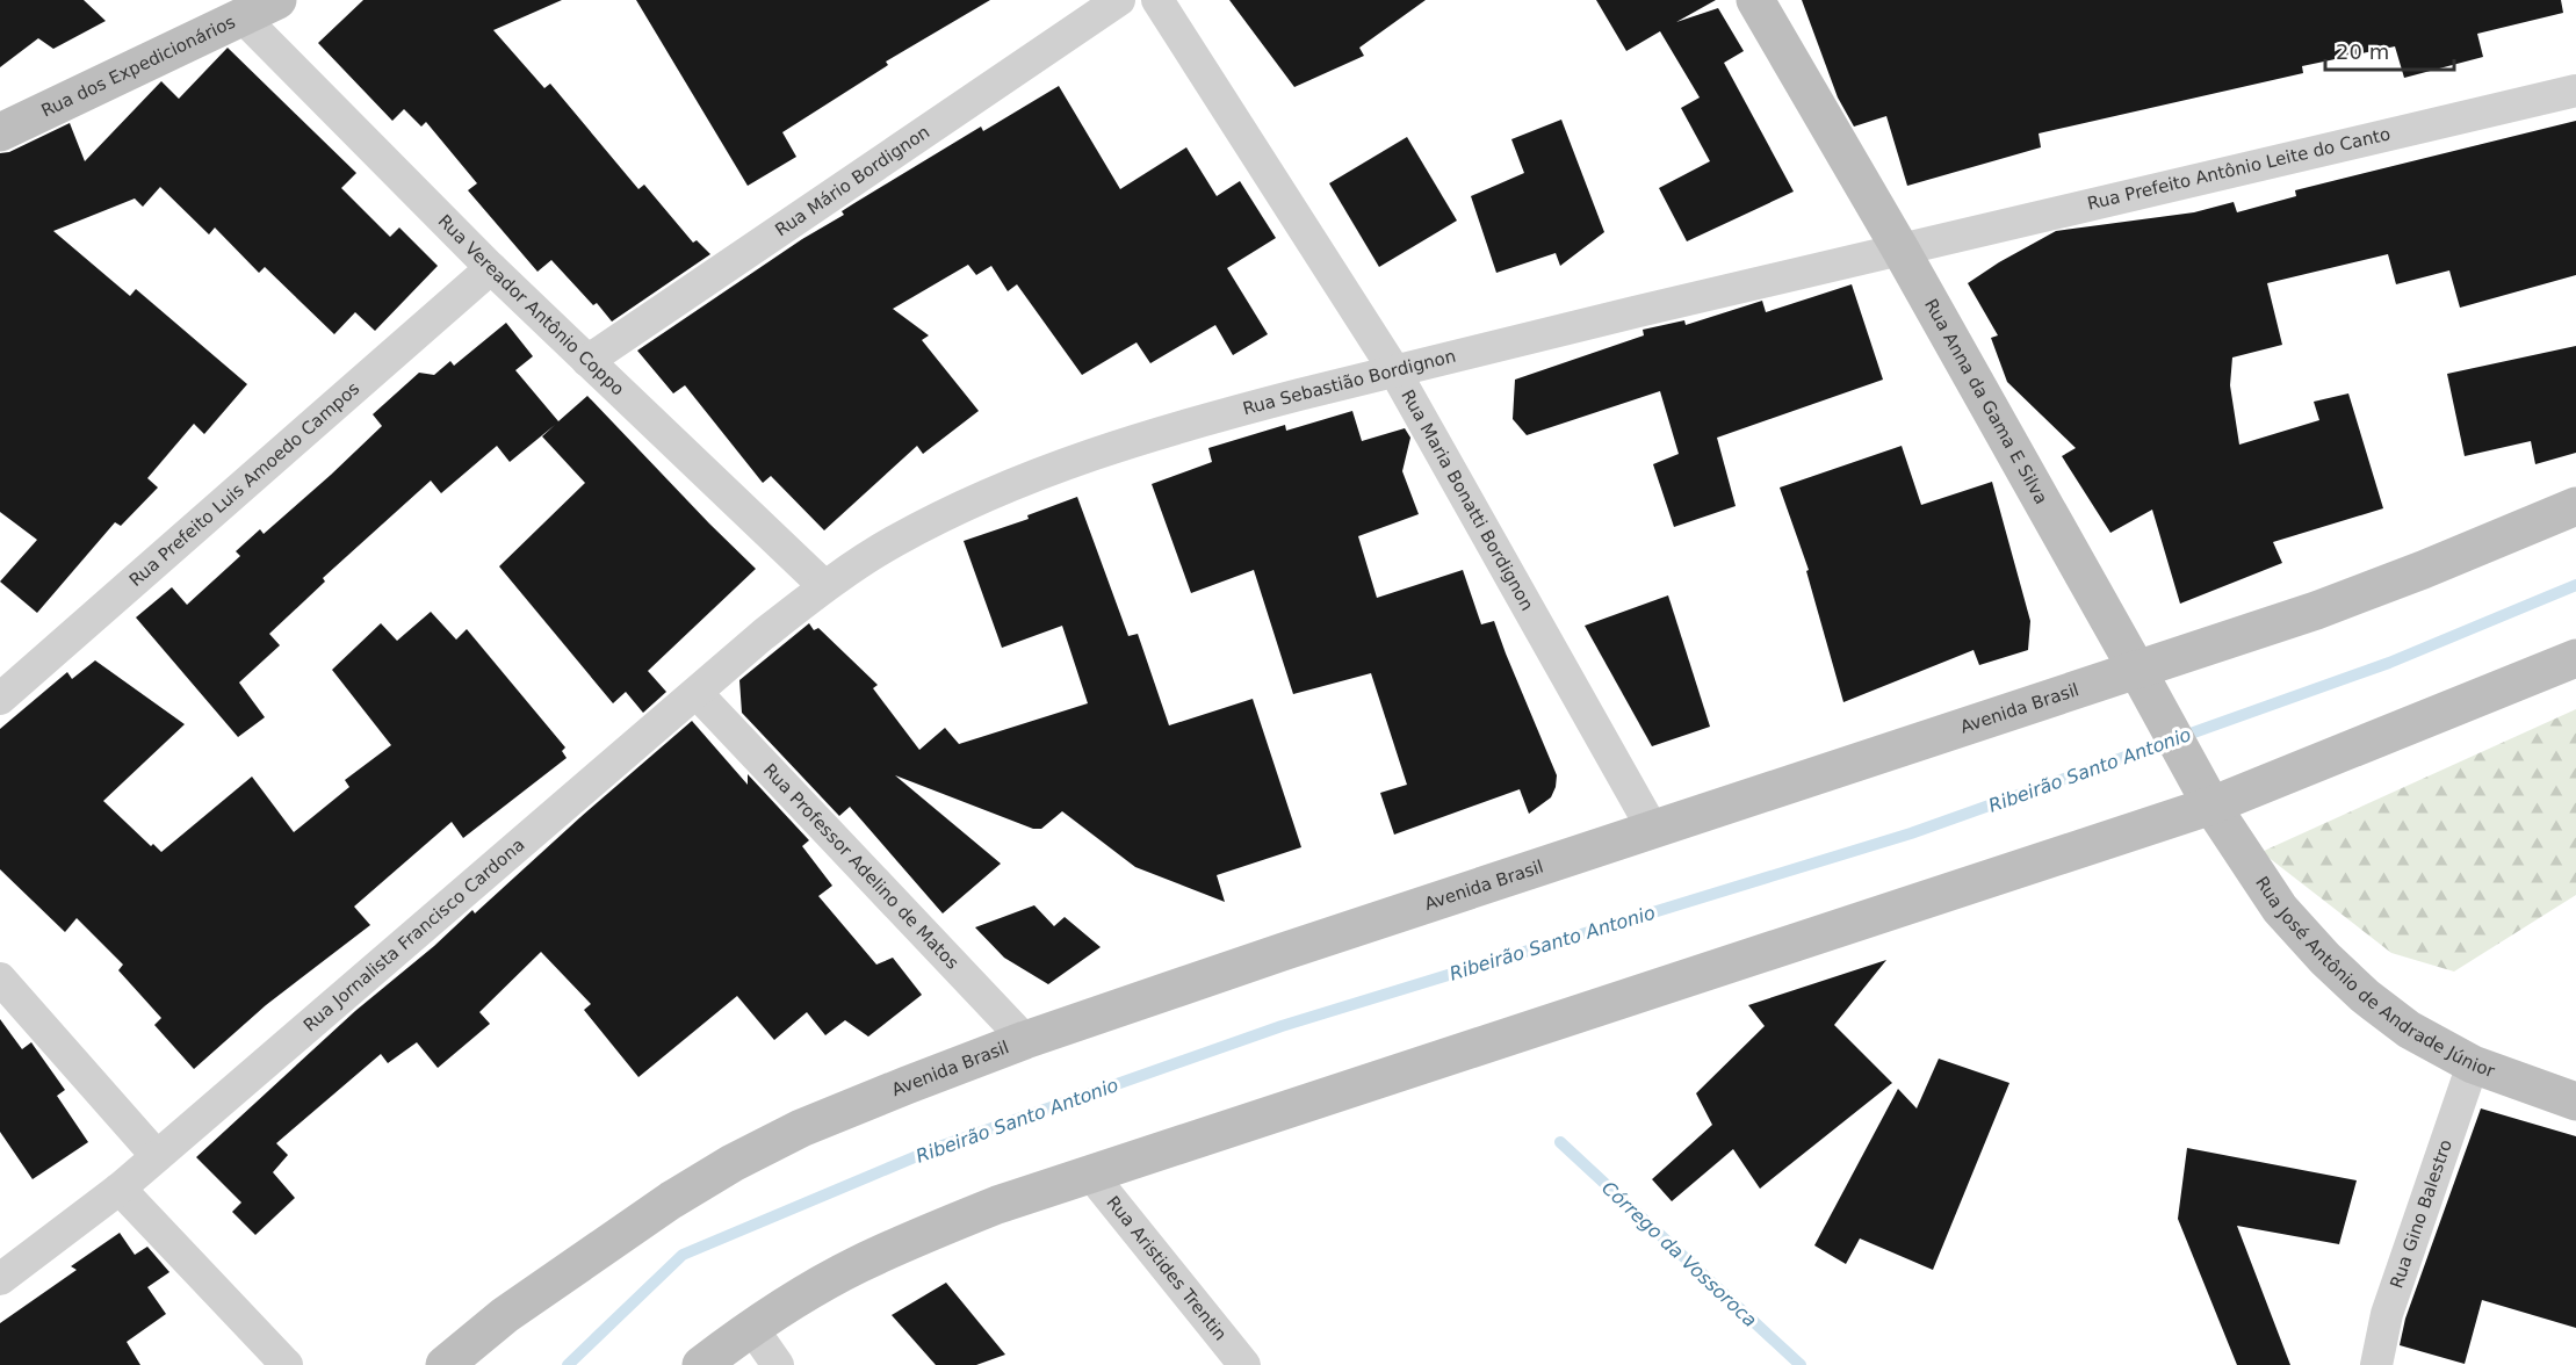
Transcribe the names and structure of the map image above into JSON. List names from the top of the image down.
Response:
{
  "streets": {
    "main road": [
      "Rua dos Expedicionários",
      "Rua Anna da Gama E Silva",
      "Avenida Brasil",
      "Rua José Antônio de Andrade Júnior"
    ],
    "street": [
      "Rua Prefeito Antônio Leite do Canto",
      "Rua Mário Bordignon",
      "Rua Vereador Antônio Coppo",
      "Rua Sebastião Bordignon",
      "Rua Prefeito Luis Amoedo Campos",
      "Rua Maria Bonatti Bordignon",
      "Rua Professor Adelino de Matos",
      "Rua Jornalista Francisco Cardona",
      "Rua Gino Balestro",
      "Rua Aristides Trentin"
    ]
  },
  "crossings": [
    ["Rua dos Expedicionários", "Rua Vereador Antônio Coppo"],
    ["Rua Prefeito Antônio Leite do Canto", "Rua Sebastião Bordignon"],
    ["Rua Prefeito Antônio Leite do Canto", "Rua Anna da Gama E Silva"],
    ["Rua Mário Bordignon", "Rua Vereador Antônio Coppo"],
    ["Rua Vereador Antônio Coppo", "Rua Sebastião Bordignon"],
    ["Rua Vereador Antônio Coppo", "Rua Prefeito Luis Amoedo Campos"],
    ["Rua Vereador Antônio Coppo", "Rua Jornalista Francisco Cardona"],
    ["Rua Sebastião Bordignon", "Rua Anna da Gama E Silva"],
    ["Rua Sebastião Bordignon", "Rua Maria Bonatti Bordignon"],
    ["Rua Sebastião Bordignon", "Rua Jornalista Francisco Cardona"],
    ["Rua Anna da Gama E Silva", "Avenida Brasil"],
    ["Rua Anna da Gama E Silva", "Rua José Antônio de Andrade Júnior"],
    ["Rua Maria Bonatti Bordignon", "Avenida Brasil"],
    ["Avenida Brasil", "Rua Professor Adelino de Matos"],
    ["Rua Professor Adelino de Matos", "Rua Jornalista Francisco Cardona"],
    ["Rua José Antônio de Andrade Júnior", "Rua Gino Balestro"]
  ],
  "water": ["Ribeirão Santo Antonio", "Córrego da Vossoroca"],
  "scale_bar": "20 m"
}
